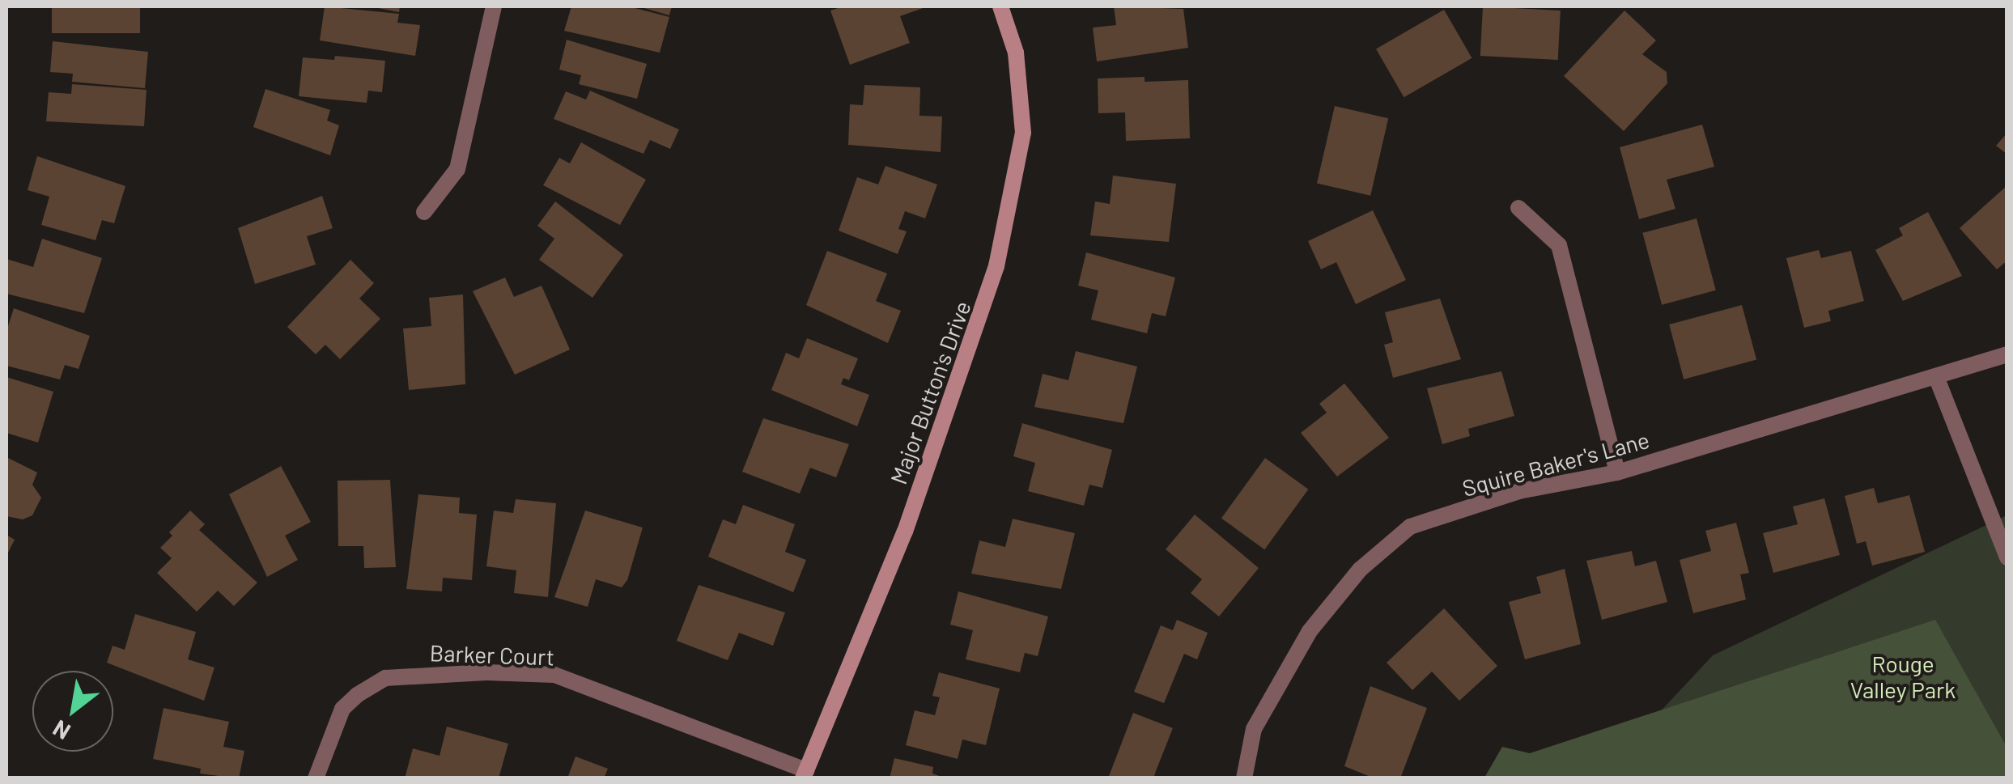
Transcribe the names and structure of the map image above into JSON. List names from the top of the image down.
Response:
{
  "streets": {
    "street": ["Major Button's Drive", "Squire Baker's Lane", "Barker Court"]
  },
  "crossings": [
    ["Major Button's Drive", "Barker Court"]
  ],
  "parks": ["Rouge Valley Park"],
  "north": "bottom left"
}
